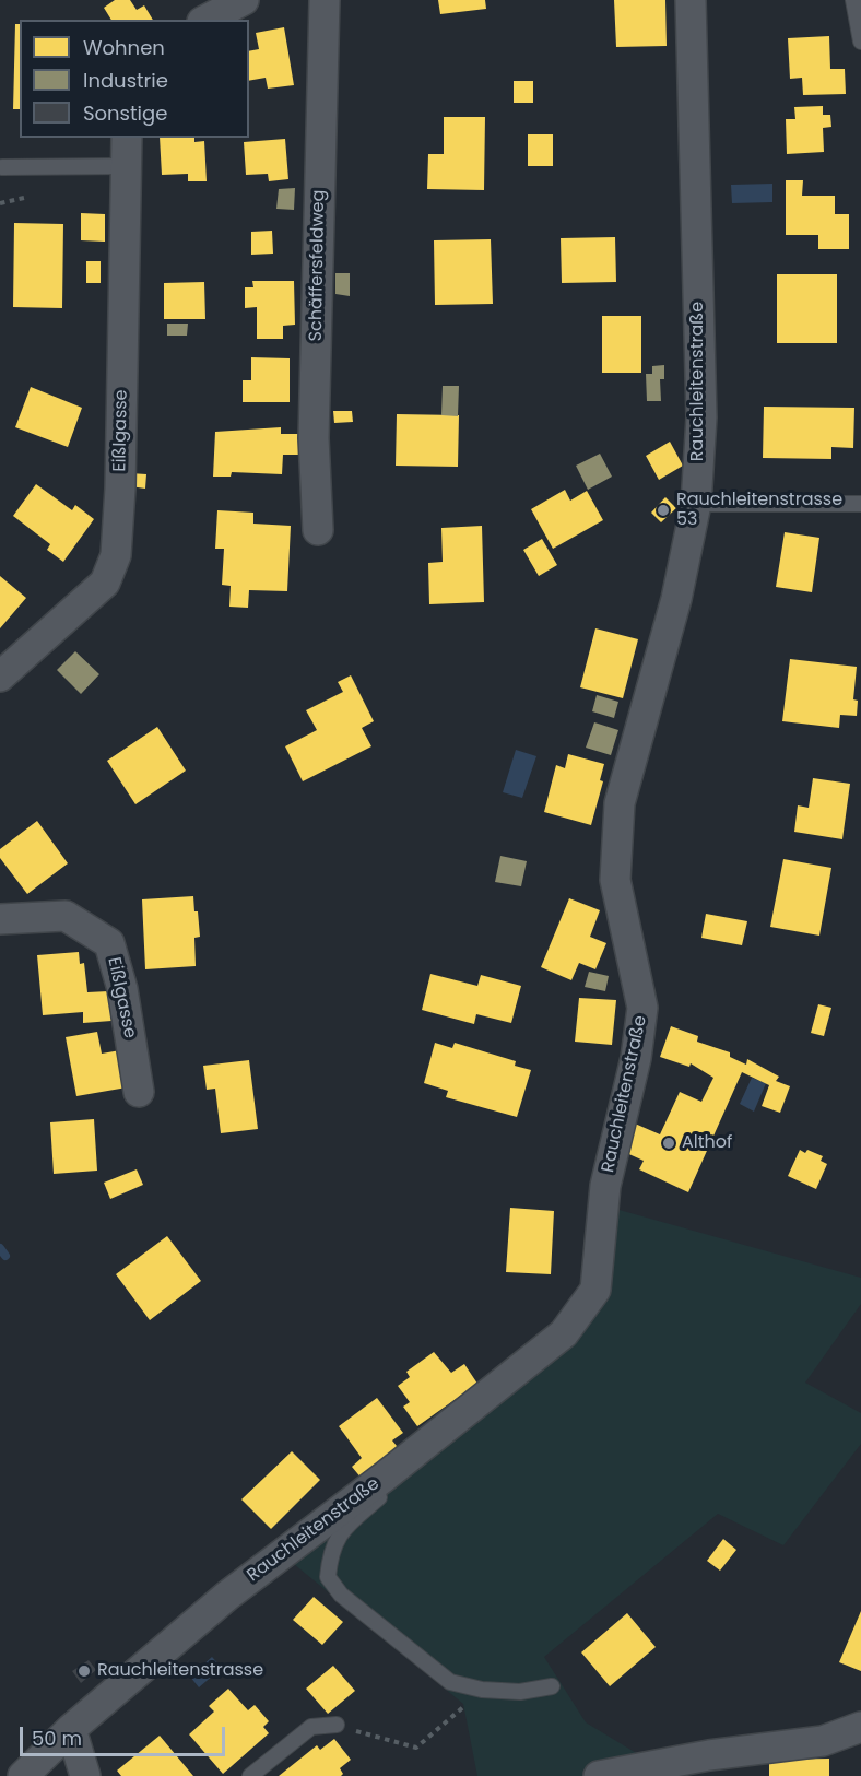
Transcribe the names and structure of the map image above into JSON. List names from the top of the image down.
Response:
{
  "streets": {
    "street": ["Schäffersfeldweg", "Rauchleitenstraße", "Eißlgasse"]
  },
  "places": ["Rauchleitenstrasse 53", "Althof", "Rauchleitenstrasse"],
  "legend": ["Wohnen", "Industrie", "Sonstige"],
  "scale_bar": "50 m"
}
